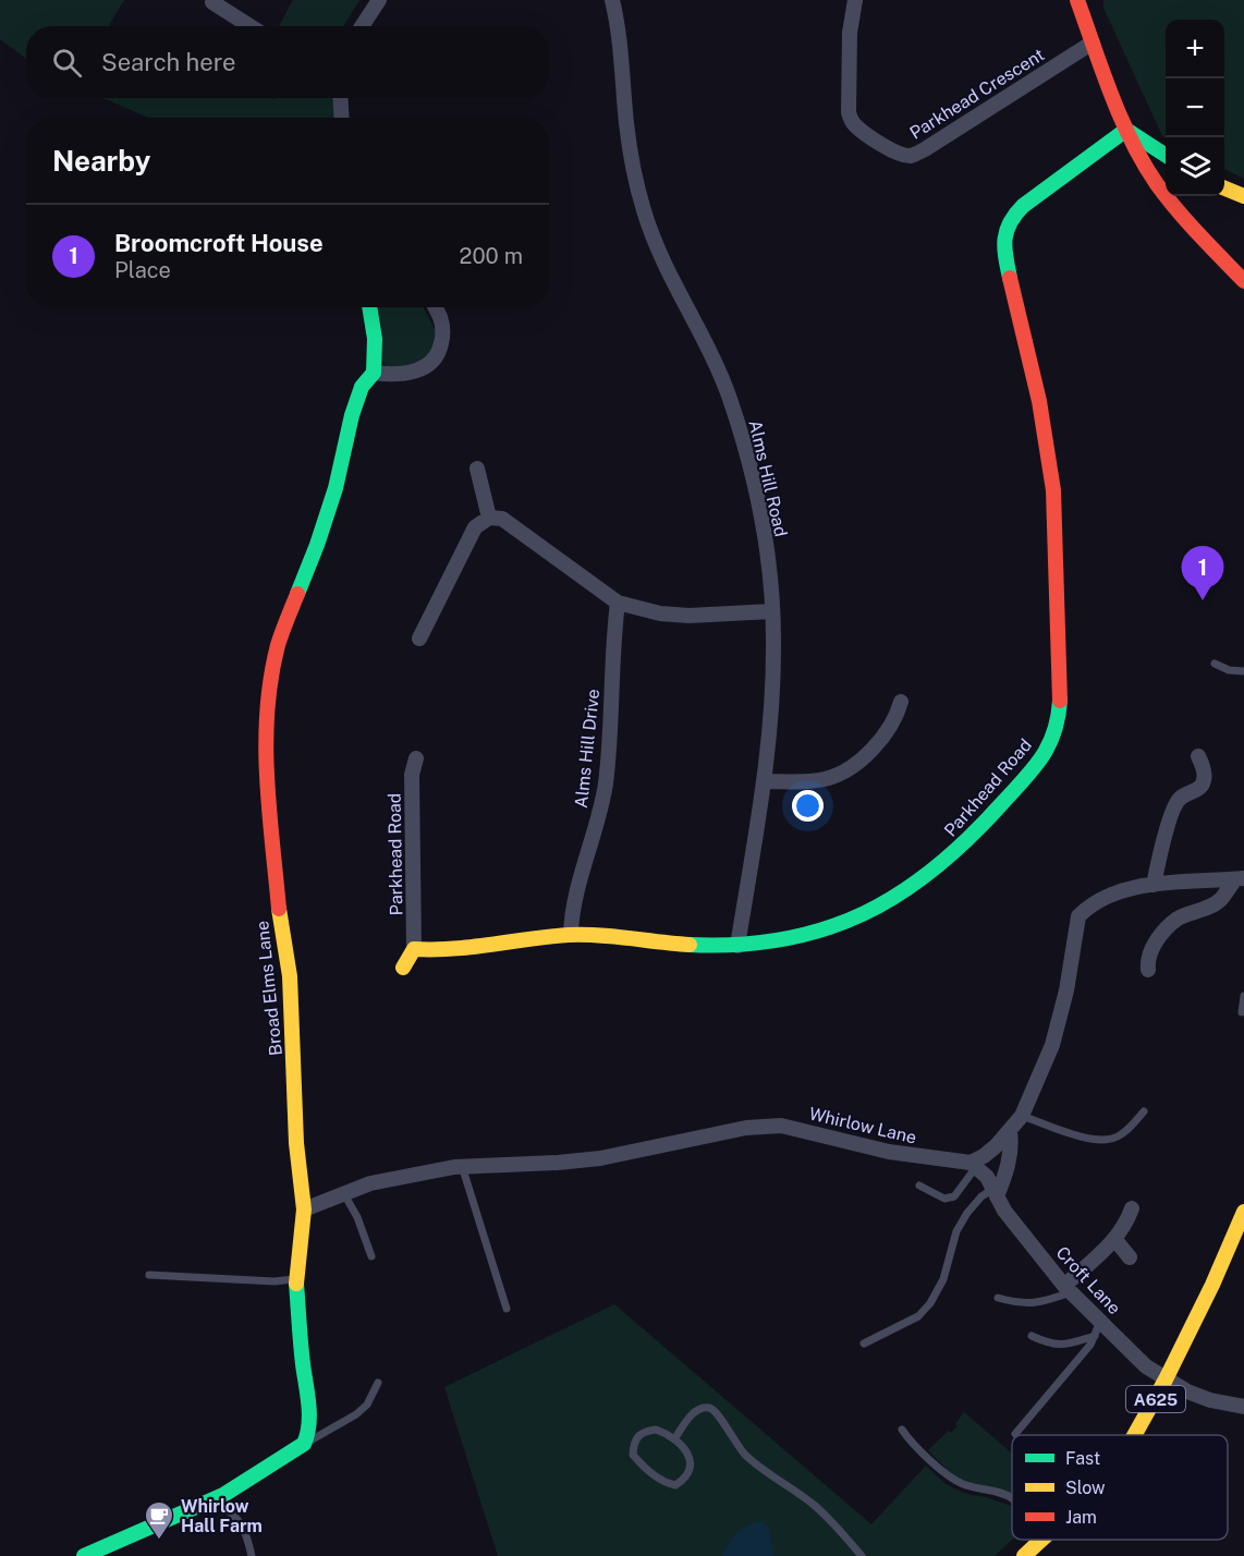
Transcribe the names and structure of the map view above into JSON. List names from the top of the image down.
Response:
{
  "streets": {
    "street": [
      "Parkhead Crescent",
      "Alms Hill Road",
      "Alms Hill Drive",
      "Parkhead Road",
      "Broad Elms Lane",
      "Whirlow Lane",
      "Croft Lane",
      "A625"
    ]
  },
  "crossings": [
    ["Alms Hill Road", "Parkhead Road"],
    ["Alms Hill Drive", "Parkhead Road"],
    ["Broad Elms Lane", "Whirlow Lane"],
    ["Whirlow Lane", "Croft Lane"],
    ["Croft Lane", "A625"]
  ],
  "places": {
    "cafe": ["Whirlow Hall Farm"]
  },
  "legend": ["Fast", "Slow", "Jam"],
  "page": {
    "map_buttons": ["+", "−"],
    "search": "Search here",
    "heading": "Nearby",
    "list": [
      {
        "mark": "1",
        "name": "Broomcroft House",
        "note": "Place",
        "value": "200 m"
      }
    ],
    "pins": "1"
  }
}
